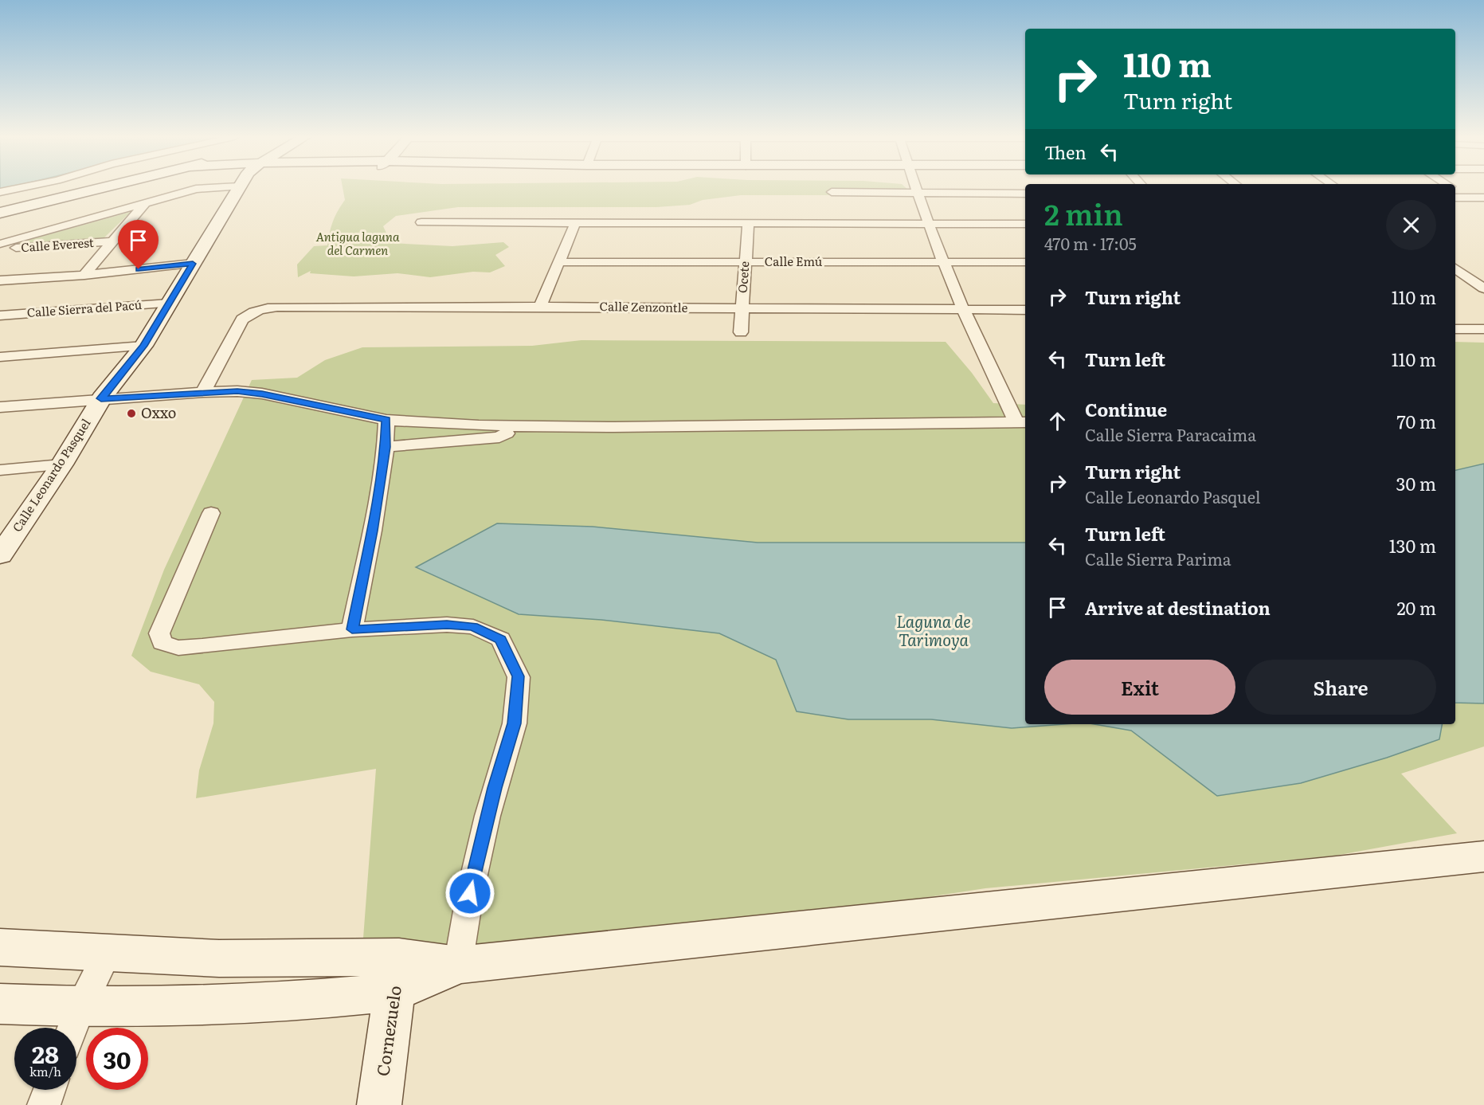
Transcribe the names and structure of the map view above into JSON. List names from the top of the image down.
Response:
{
  "streets": {
    "street": [
      "Calle Everest",
      "Calle Emú",
      "Ocete",
      "Calle Zenzontle",
      "Calle Sierra del Pacú",
      "Calle Leonardo Pasquel",
      "Cornezuelo"
    ]
  },
  "crossings": [
    ["Calle Emú", "Ocete"],
    ["Ocete", "Calle Zenzontle"],
    ["Calle Sierra del Pacú", "Calle Leonardo Pasquel"]
  ],
  "water": ["Laguna de Tarimoya"],
  "parks": ["Antigua laguna del Carmen"],
  "places": ["Oxxo"],
  "page": {
    "turn": ["110 m", "Turn right"],
    "then": "Then",
    "heading": ["2 min", "470 m · 17:05"],
    "list": [
      {
        "name": "Turn right",
        "value": "110 m"
      },
      {
        "name": "Turn left",
        "value": "110 m"
      },
      {
        "name": "Continue",
        "note": "Calle Sierra Paracaima",
        "value": "70 m"
      },
      {
        "name": "Turn right",
        "note": "Calle Leonardo Pasquel",
        "value": "30 m"
      },
      {
        "name": "Turn left",
        "note": "Calle Sierra Parima",
        "value": "130 m"
      },
      {
        "name": "Arrive at destination",
        "value": "20 m"
      }
    ],
    "buttons": ["Exit", "Share"],
    "speed": "28 km/h",
    "limit": "30"
  }
}
